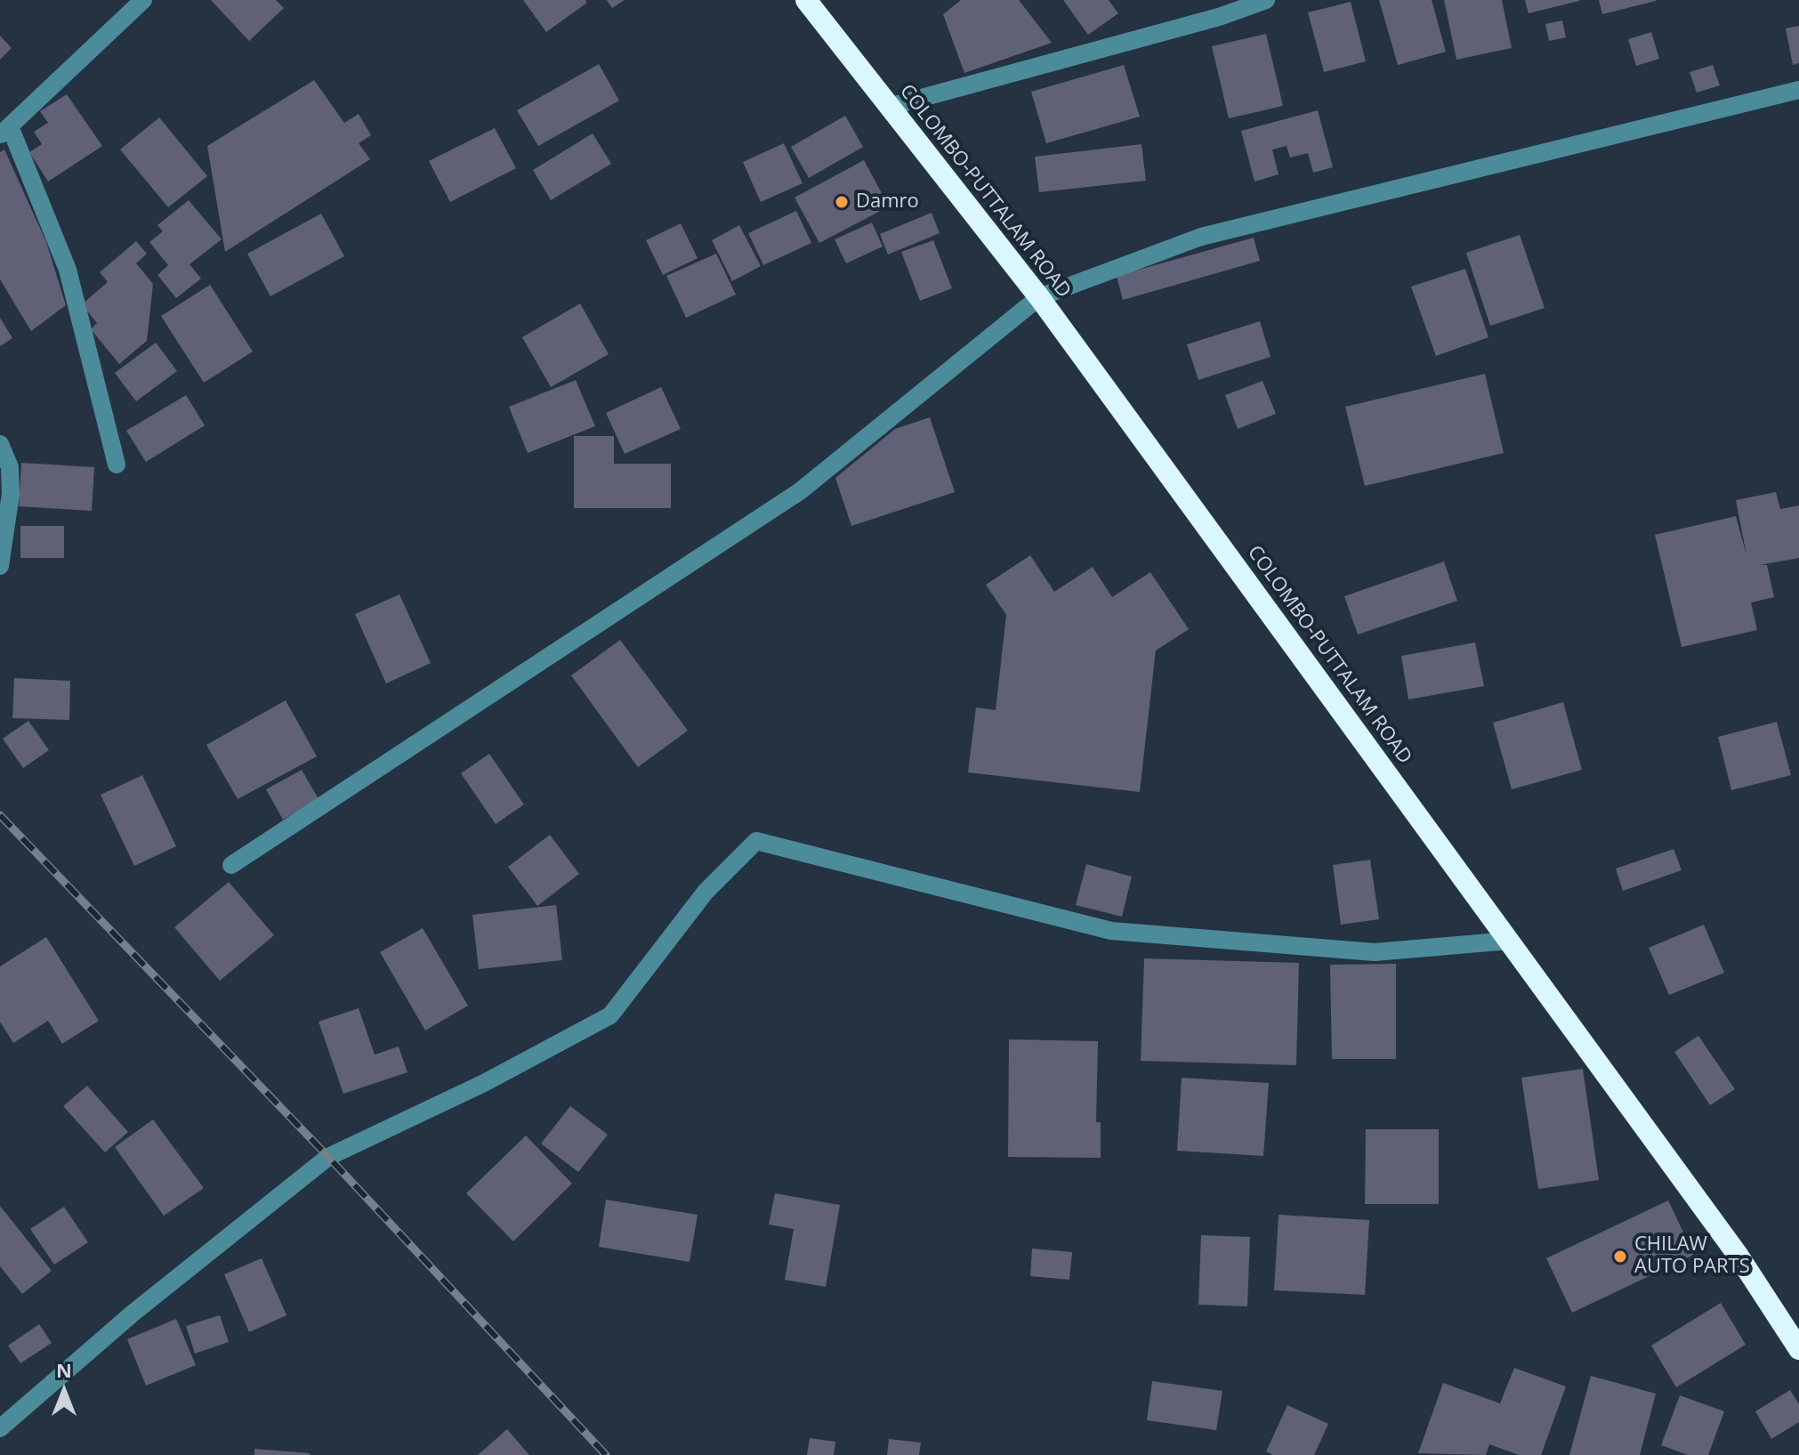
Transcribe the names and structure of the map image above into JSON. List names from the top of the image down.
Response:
{
  "streets": {
    "highway": ["COLOMBO-PUTTALAM ROAD"]
  },
  "places": ["Damro", "CHILAW AUTO PARTS"],
  "north": "top"
}
